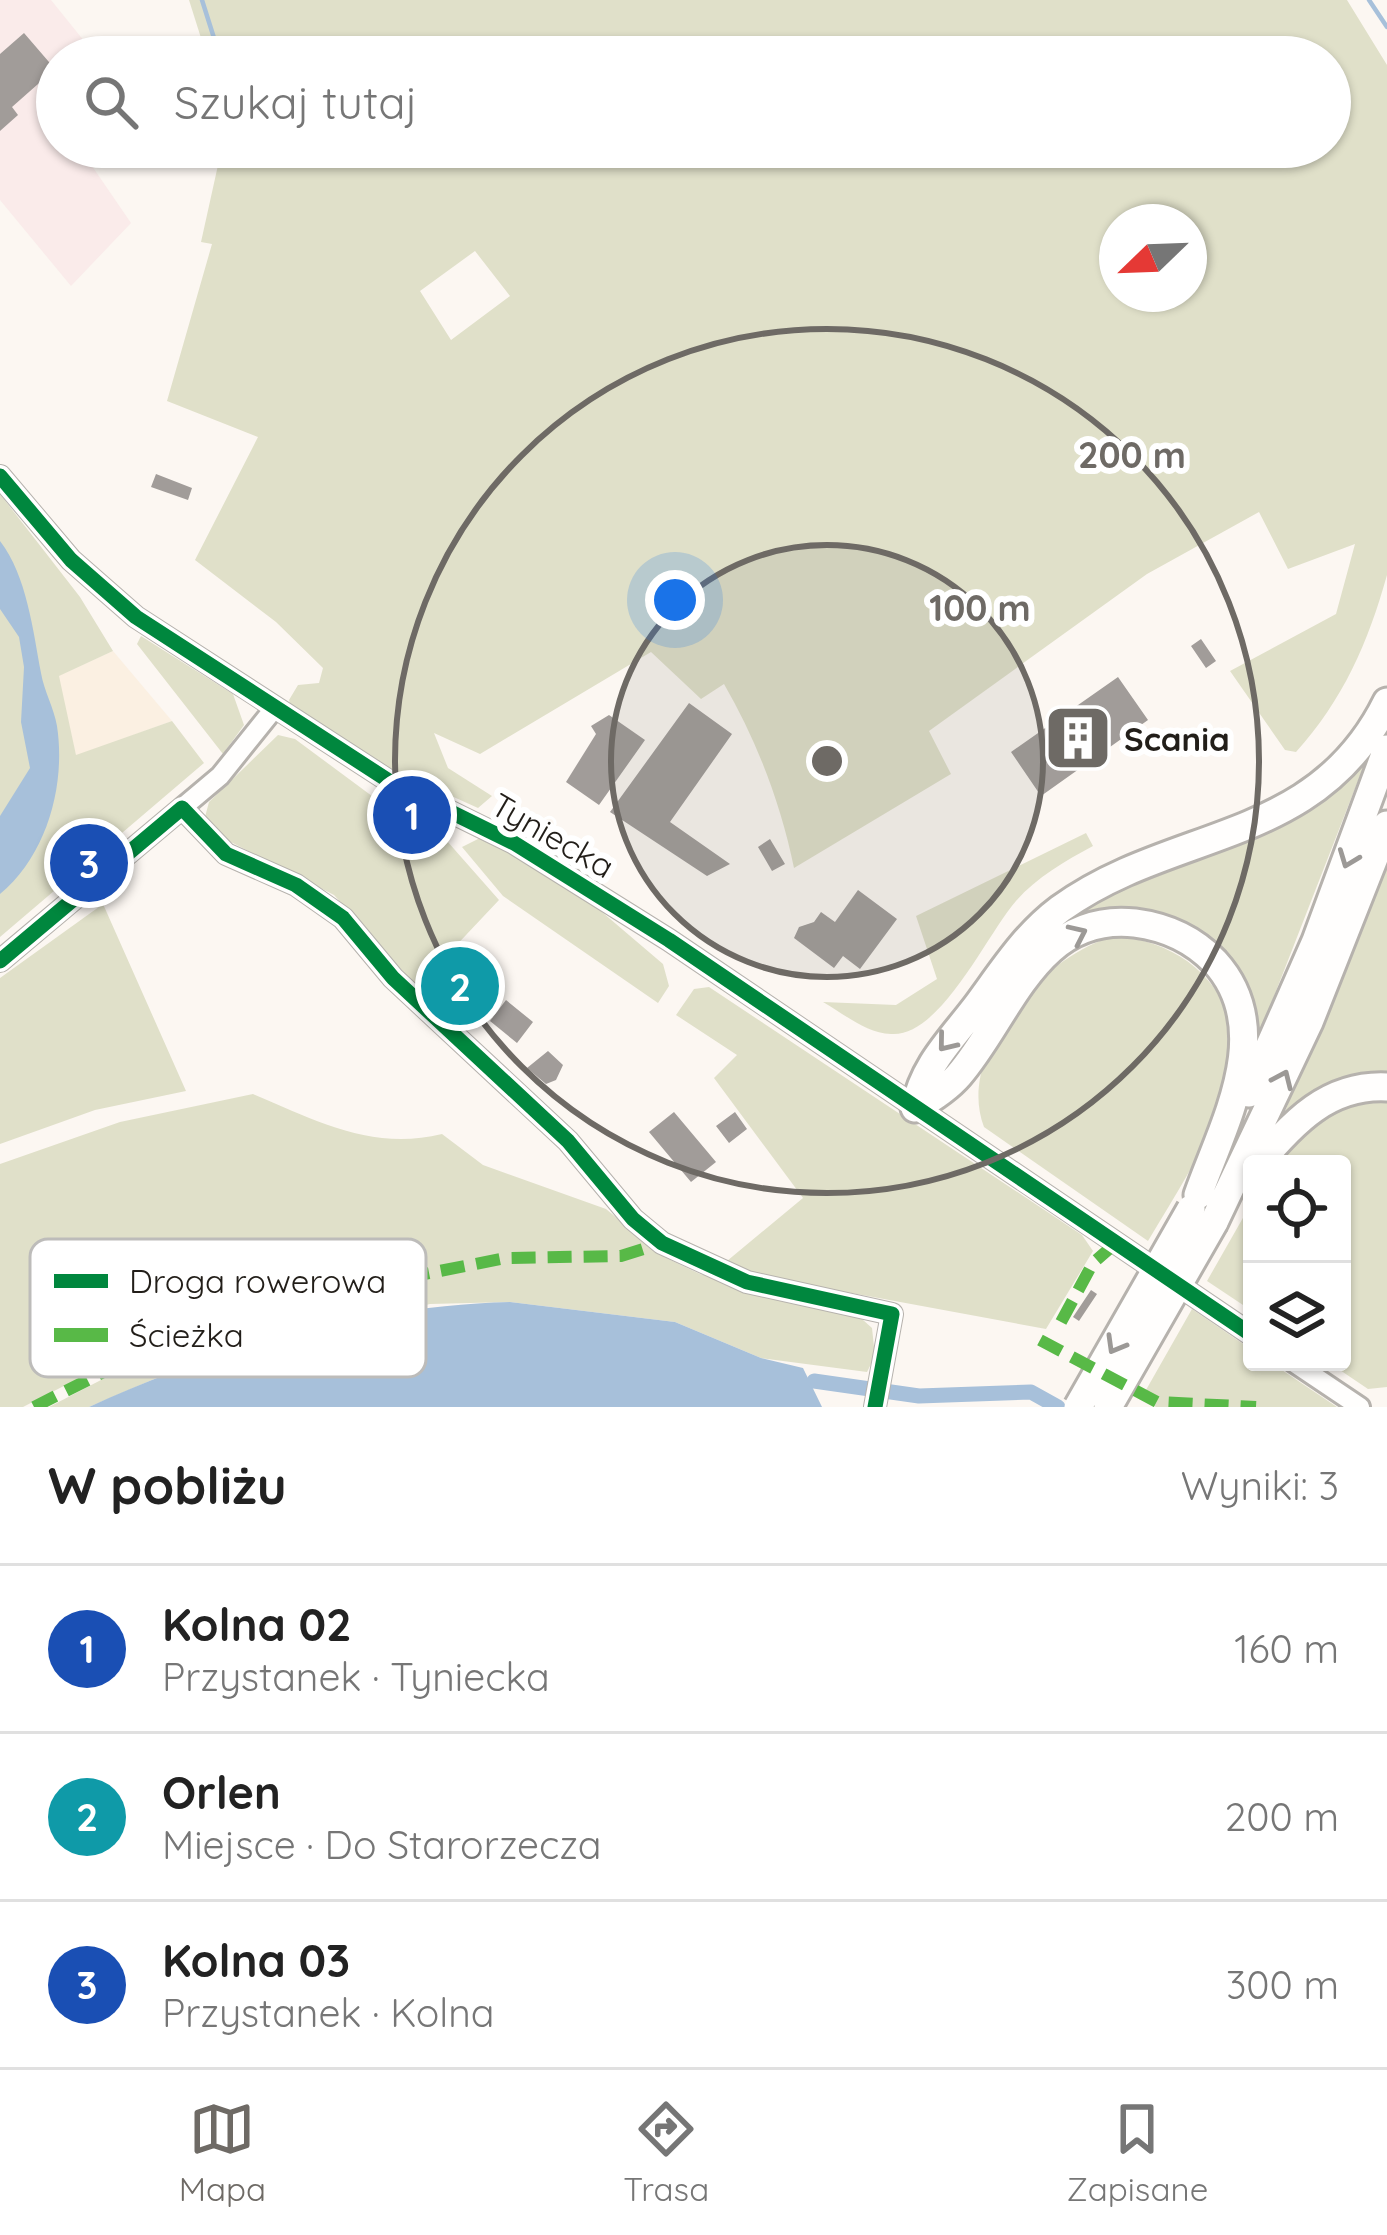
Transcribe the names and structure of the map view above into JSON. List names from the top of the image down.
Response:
{
  "streets": {
    "street": ["Tyniecka"]
  },
  "places": {
    "building": ["Scania"]
  },
  "legend": ["Droga rowerowa", "Ścieżka"],
  "north": "bottom left",
  "page": {
    "search": "Szukaj tutaj",
    "pins": ["1", "3", "2"],
    "heading": ["W pobliżu", "Wyniki: 3"],
    "list": [
      {
        "mark": "1",
        "name": "Kolna 02",
        "note": "Przystanek · Tyniecka",
        "value": "160 m"
      },
      {
        "mark": "2",
        "name": "Orlen",
        "note": "Miejsce · Do Starorzecza",
        "value": "200 m"
      },
      {
        "mark": "3",
        "name": "Kolna 03",
        "note": "Przystanek · Kolna",
        "value": "300 m"
      }
    ],
    "nav": ["Mapa", "Trasa", "Zapisane"]
  },
  "rings": ["200 m", "100 m"]
}
